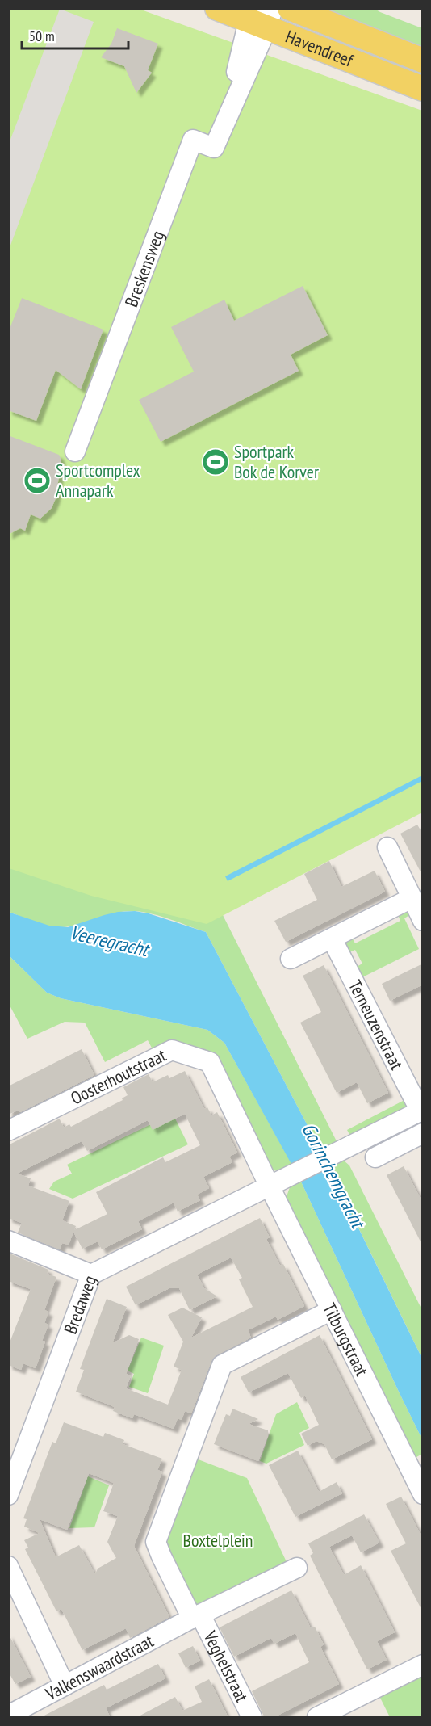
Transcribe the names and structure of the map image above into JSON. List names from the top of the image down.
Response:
{
  "streets": {
    "main road": ["Havendreef"],
    "street": [
      "Breskensweg",
      "Terneuzenstraat",
      "Oosterhoutstraat",
      "Bredaweg",
      "Tilburgstraat",
      "Veghelstraat",
      "Valkenswaardstraat"
    ]
  },
  "crossings": [
    ["Havendreef", "Breskensweg"],
    ["Terneuzenstraat", "Bredaweg"],
    ["Oosterhoutstraat", "Bredaweg"],
    ["Oosterhoutstraat", "Tilburgstraat"],
    ["Bredaweg", "Tilburgstraat"],
    ["Veghelstraat", "Valkenswaardstraat"]
  ],
  "water": ["Veeregracht", "Gorinchemgracht"],
  "parks": ["Boxtelplein"],
  "places": {
    "sports": ["Sportpark Bok de Korver", "Sportcomplex Annapark"]
  },
  "scale_bar": "50 m"
}
